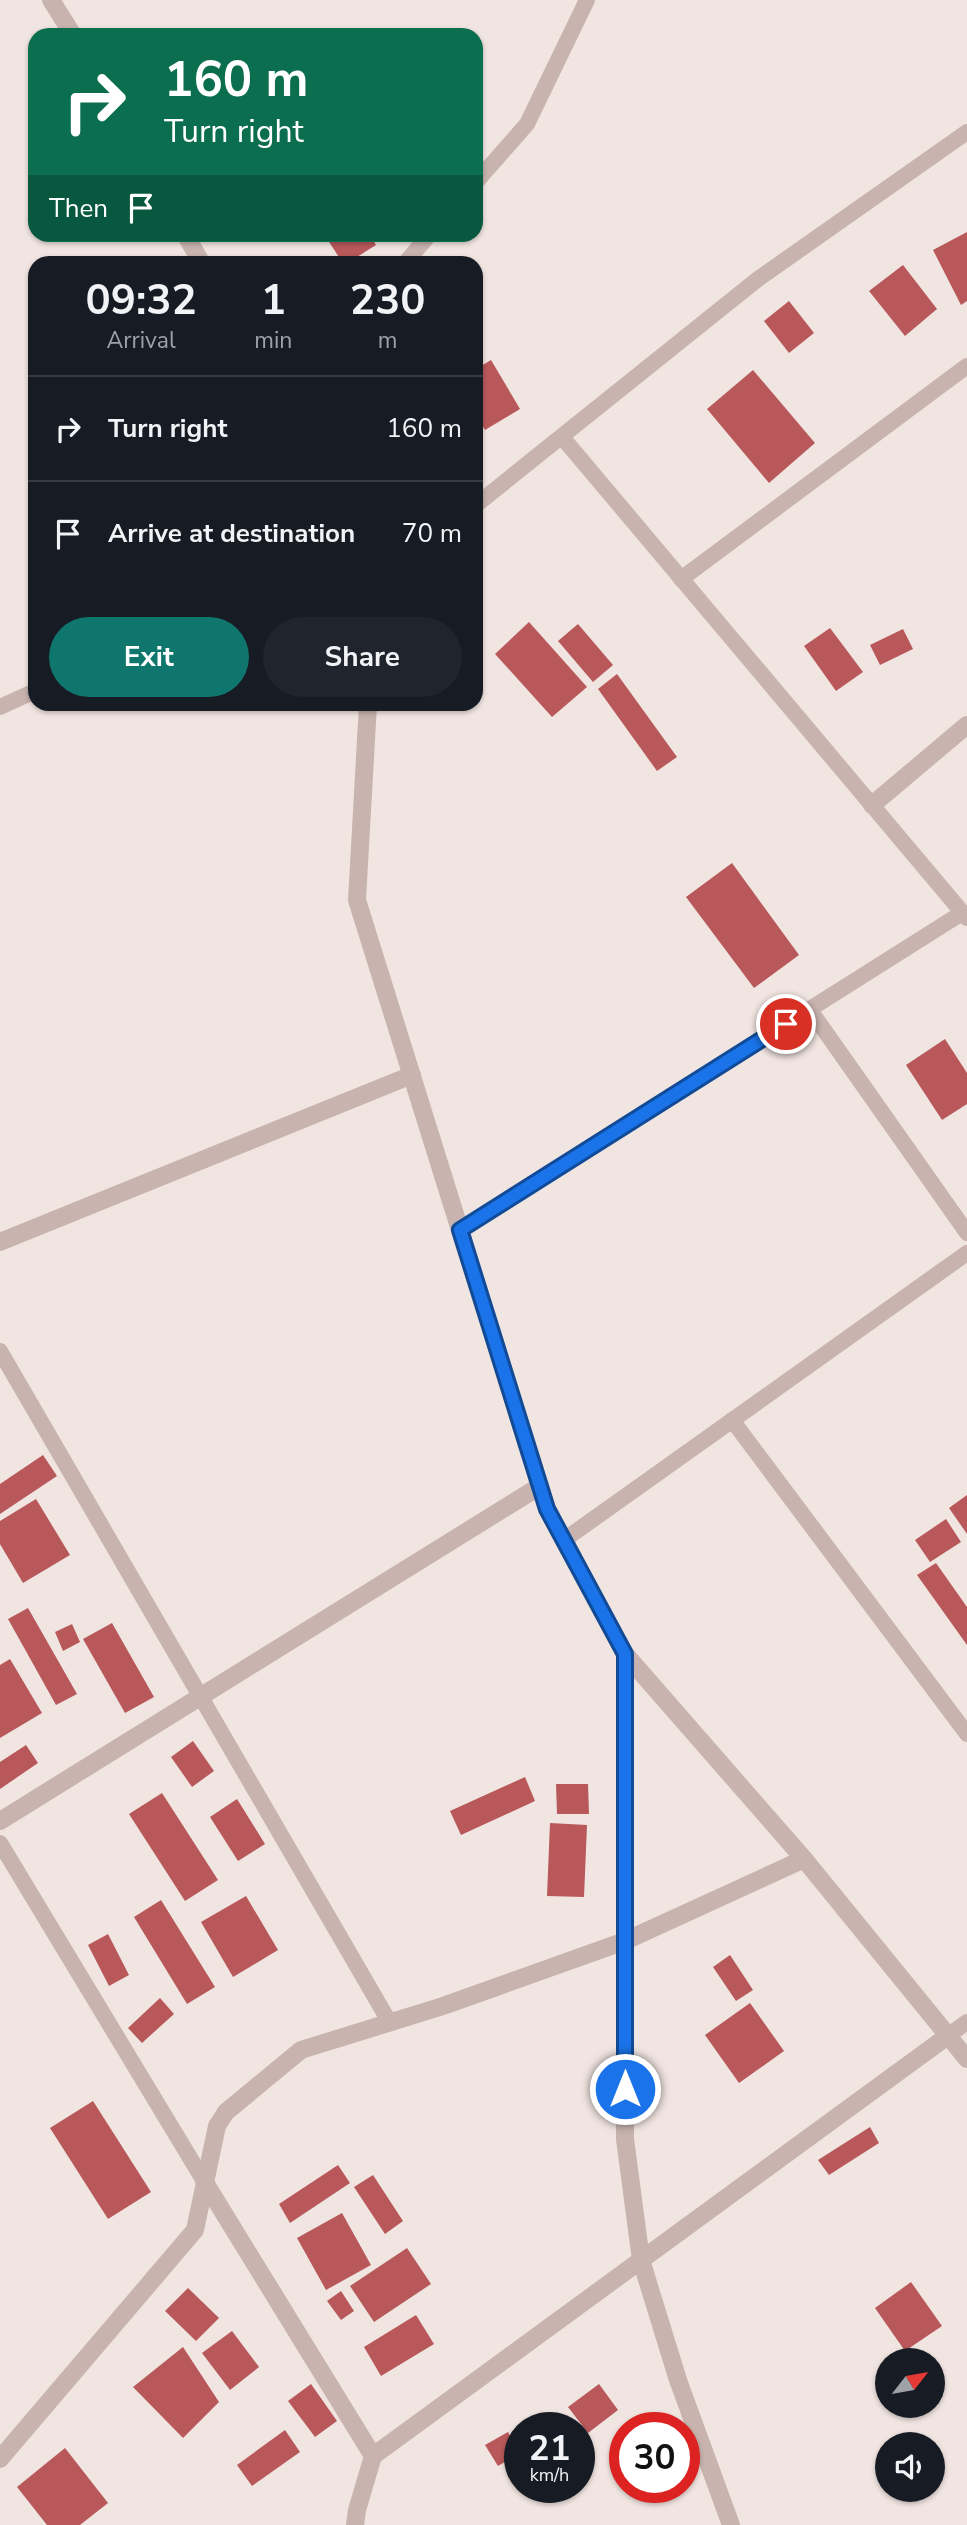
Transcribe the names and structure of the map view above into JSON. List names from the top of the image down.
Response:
{
  "north": "top right",
  "page": {
    "turn": ["160 m", "Turn right"],
    "then": "Then",
    "eta": [
      "09:32",
      "Arrival",
      "1",
      "min",
      "230",
      "m"
    ],
    "list": [
      {
        "name": "Turn right",
        "value": "160 m"
      },
      {
        "name": "Arrive at destination",
        "value": "70 m"
      }
    ],
    "buttons": ["Exit", "Share"],
    "speed": "21 km/h",
    "limit": "30"
  }
}
